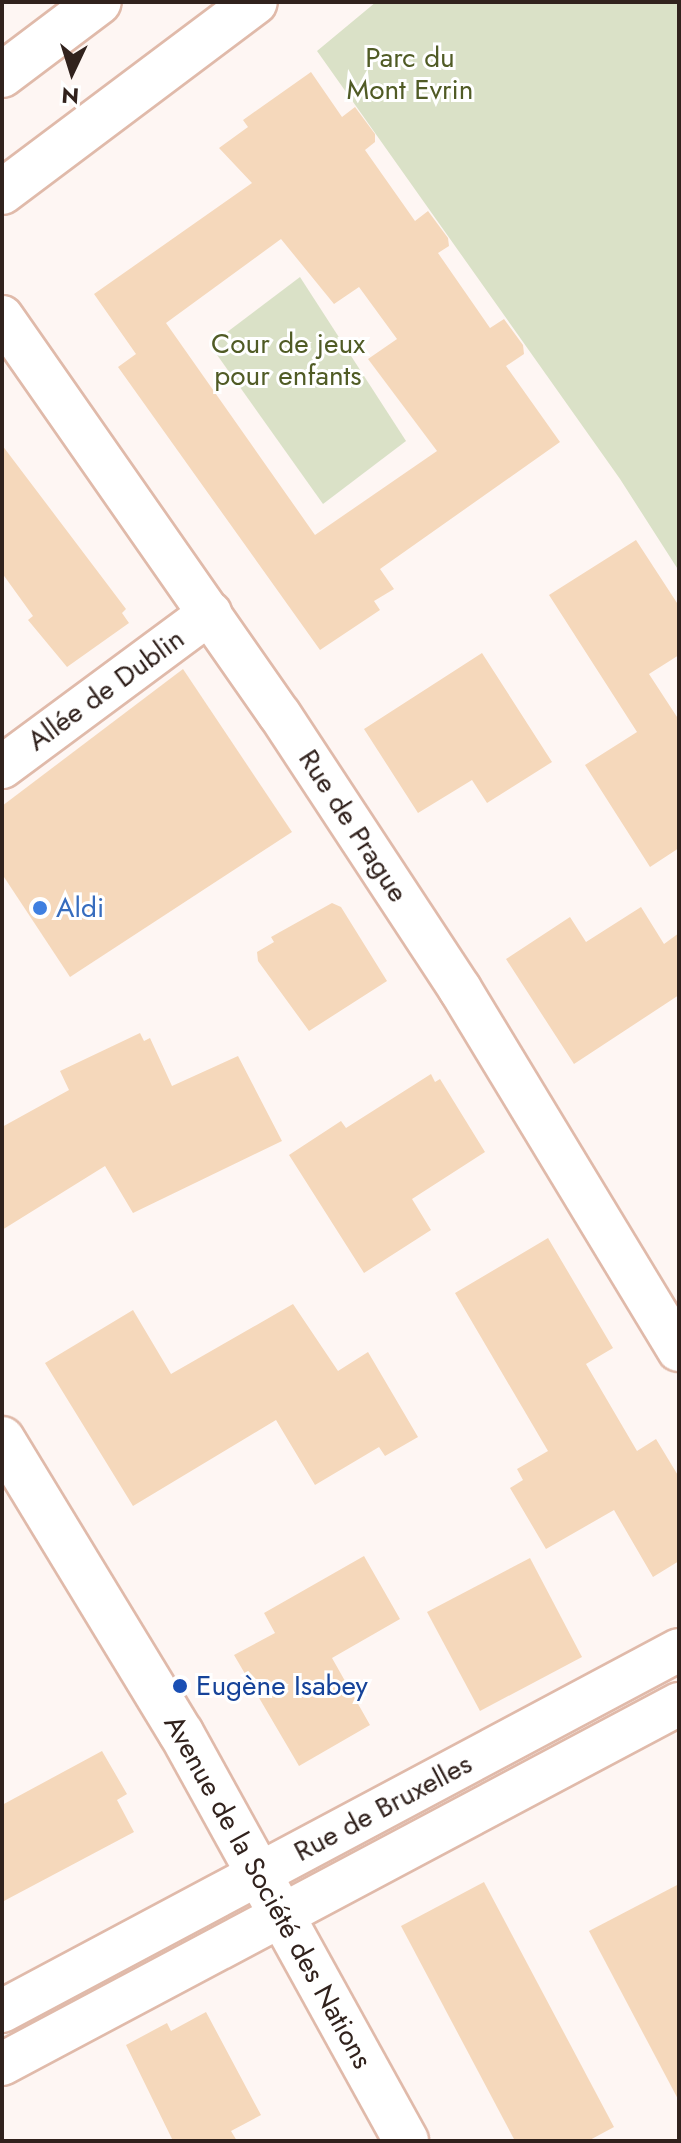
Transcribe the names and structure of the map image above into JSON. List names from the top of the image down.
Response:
{
  "streets": {
    "street": [
      "Allée de Dublin",
      "Rue de Prague",
      "Rue de Bruxelles",
      "Avenue de la Société des Nations"
    ]
  },
  "crossings": [
    ["Allée de Dublin", "Rue de Prague"],
    ["Rue de Bruxelles", "Avenue de la Société des Nations"]
  ],
  "parks": ["Parc du Mont Evrin", "Cour de jeux pour enfants"],
  "places": ["Aldi", "Eugène Isabey"],
  "north": "bottom"
}
